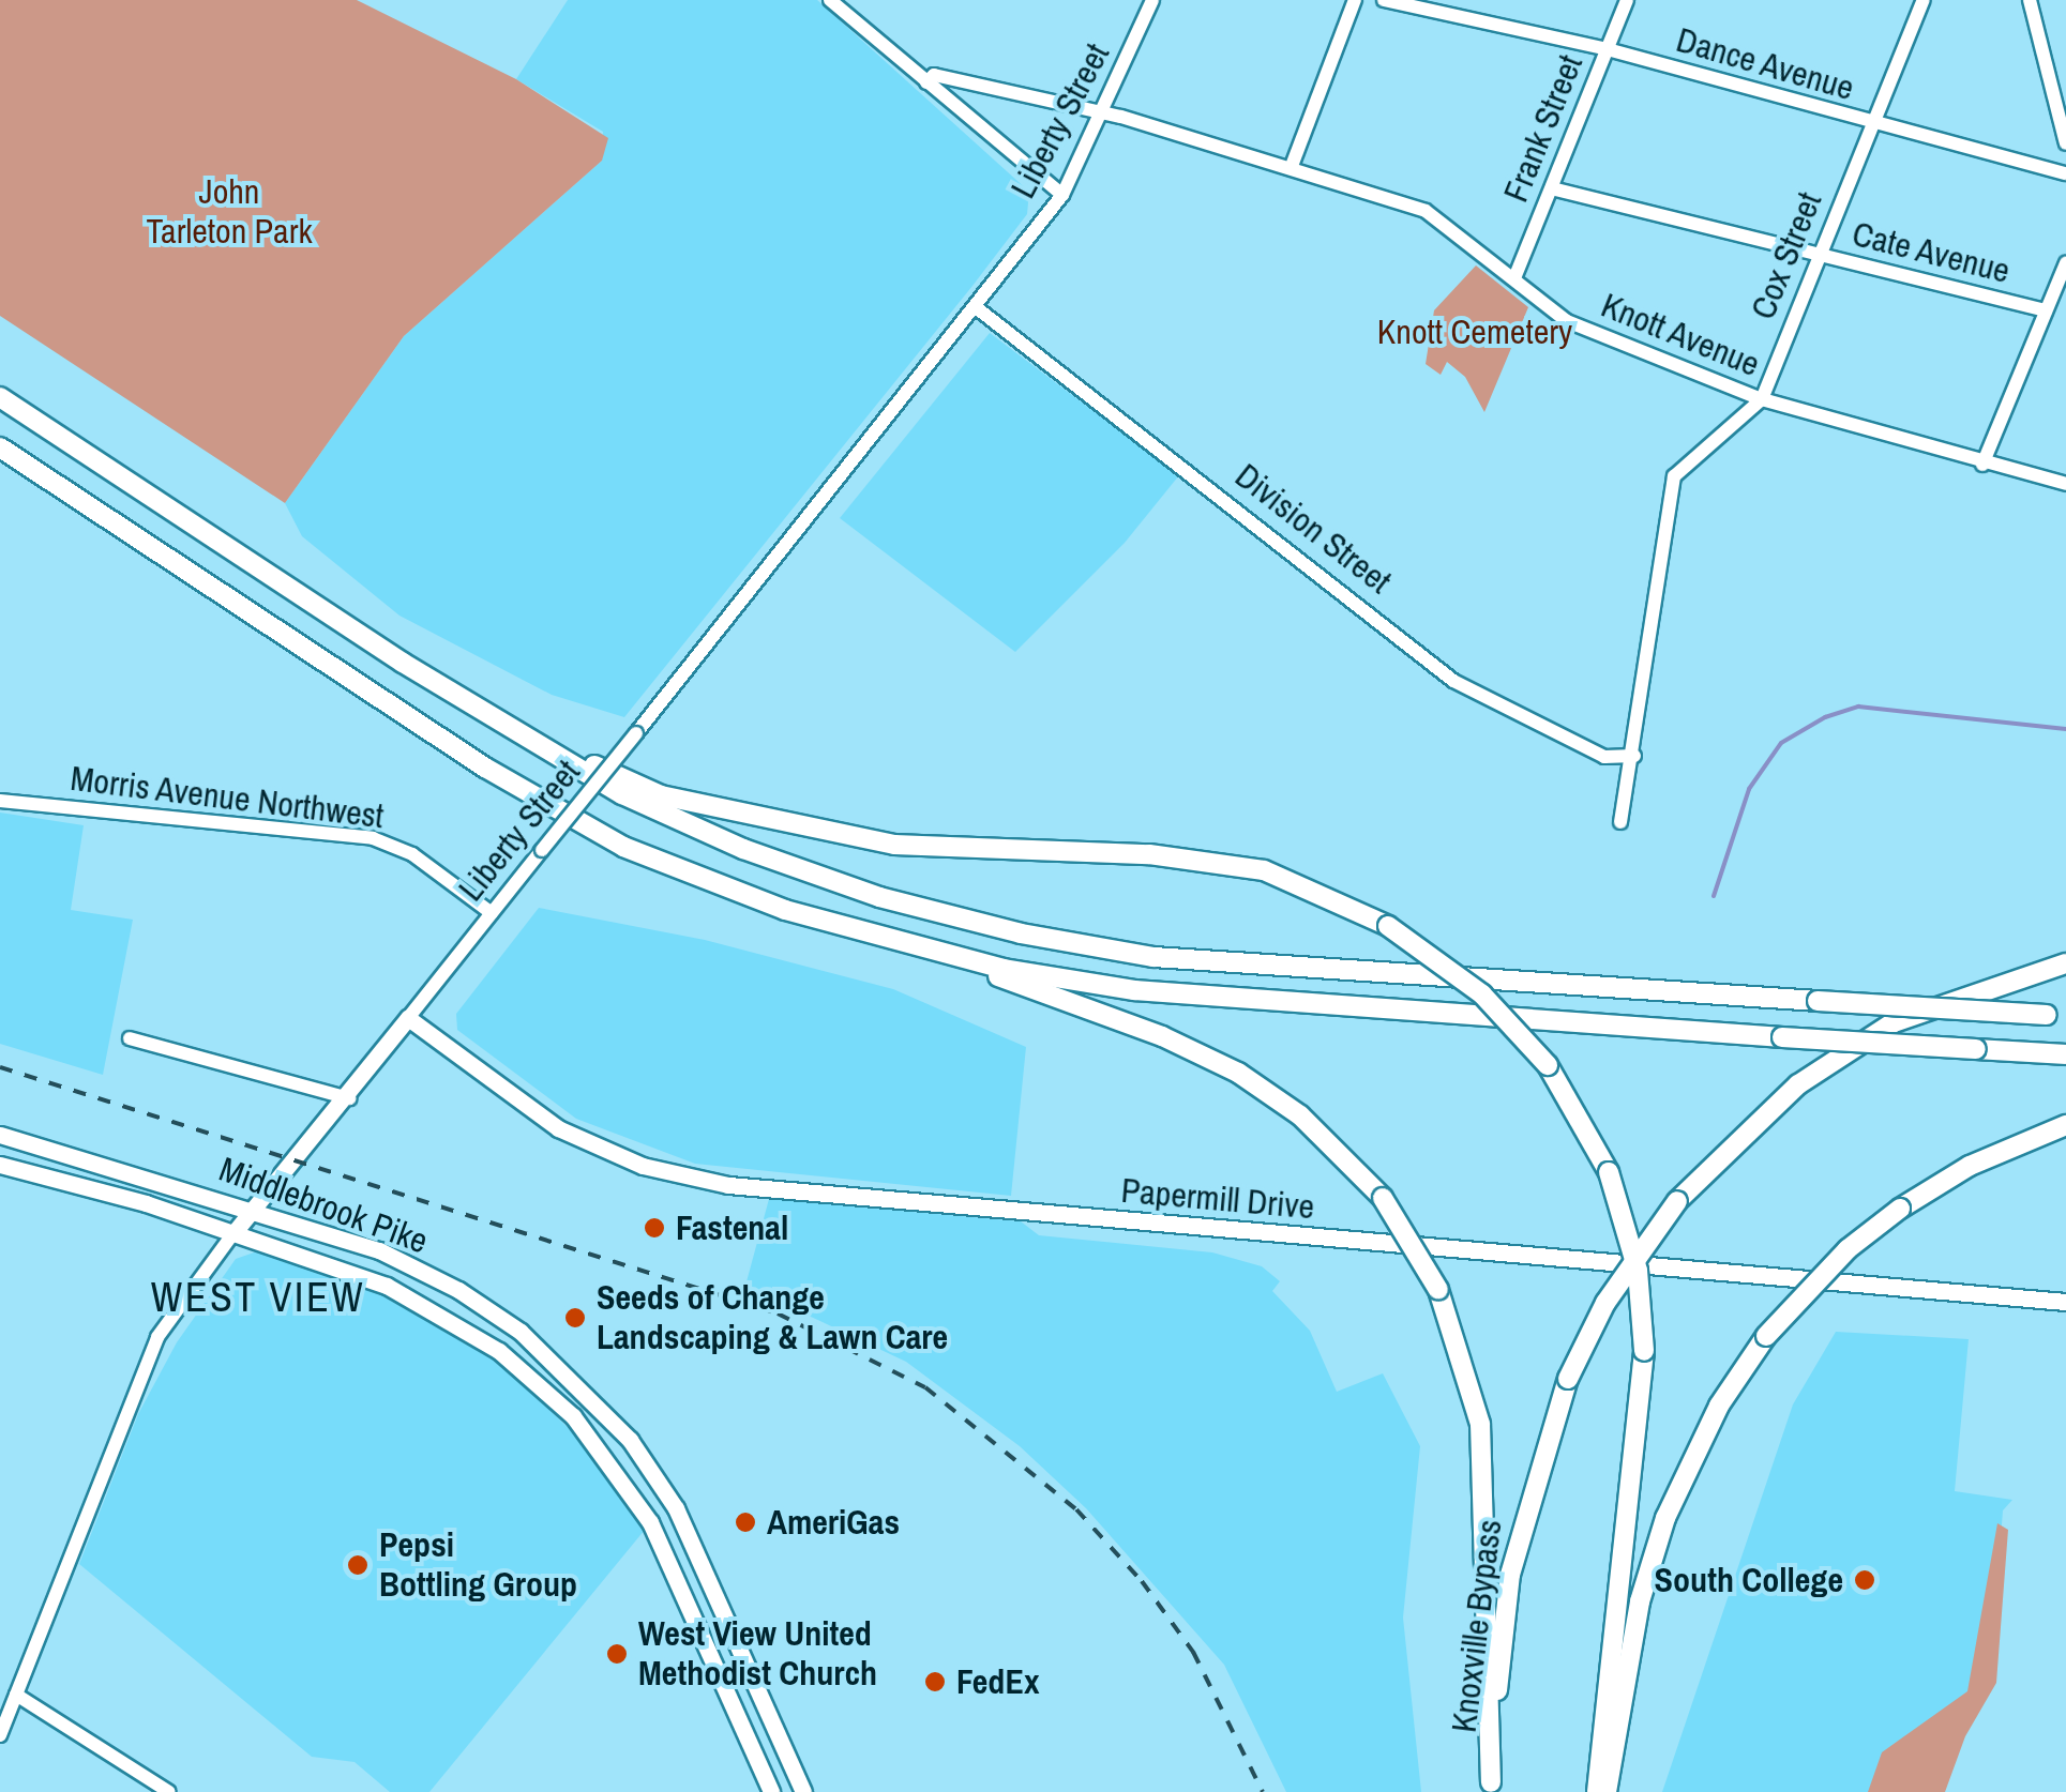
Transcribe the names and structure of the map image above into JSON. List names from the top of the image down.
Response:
{
  "streets": {
    "highway": ["Knoxville Bypass"],
    "main road": ["Liberty Street", "Papermill Drive", "Middlebrook Pike"],
    "street": [
      "Dance Avenue",
      "Frank Street",
      "Cate Avenue",
      "Cox Street",
      "Knott Avenue",
      "Division Street",
      "Morris Avenue Northwest"
    ]
  },
  "crossings": [
    ["Dance Avenue", "Frank Street"],
    ["Dance Avenue", "Cox Street"],
    ["Liberty Street", "Knott Avenue"],
    ["Liberty Street", "Division Street"],
    ["Liberty Street", "Morris Avenue Northwest"],
    ["Liberty Street", "Papermill Drive"],
    ["Liberty Street", "Middlebrook Pike"],
    ["Frank Street", "Cate Avenue"],
    ["Frank Street", "Knott Avenue"],
    ["Cate Avenue", "Cox Street"],
    ["Cox Street", "Knott Avenue"],
    ["Cox Street", "Division Street"]
  ],
  "districts": ["WEST VIEW"],
  "parks": ["John Tarleton Park", "Knott Cemetery"],
  "places": [
    "Fastenal",
    "Seeds of Change Landscaping & Lawn Care",
    "AmeriGas",
    "Pepsi Bottling Group",
    "South College",
    "West View United Methodist Church",
    "FedEx"
  ]
}
